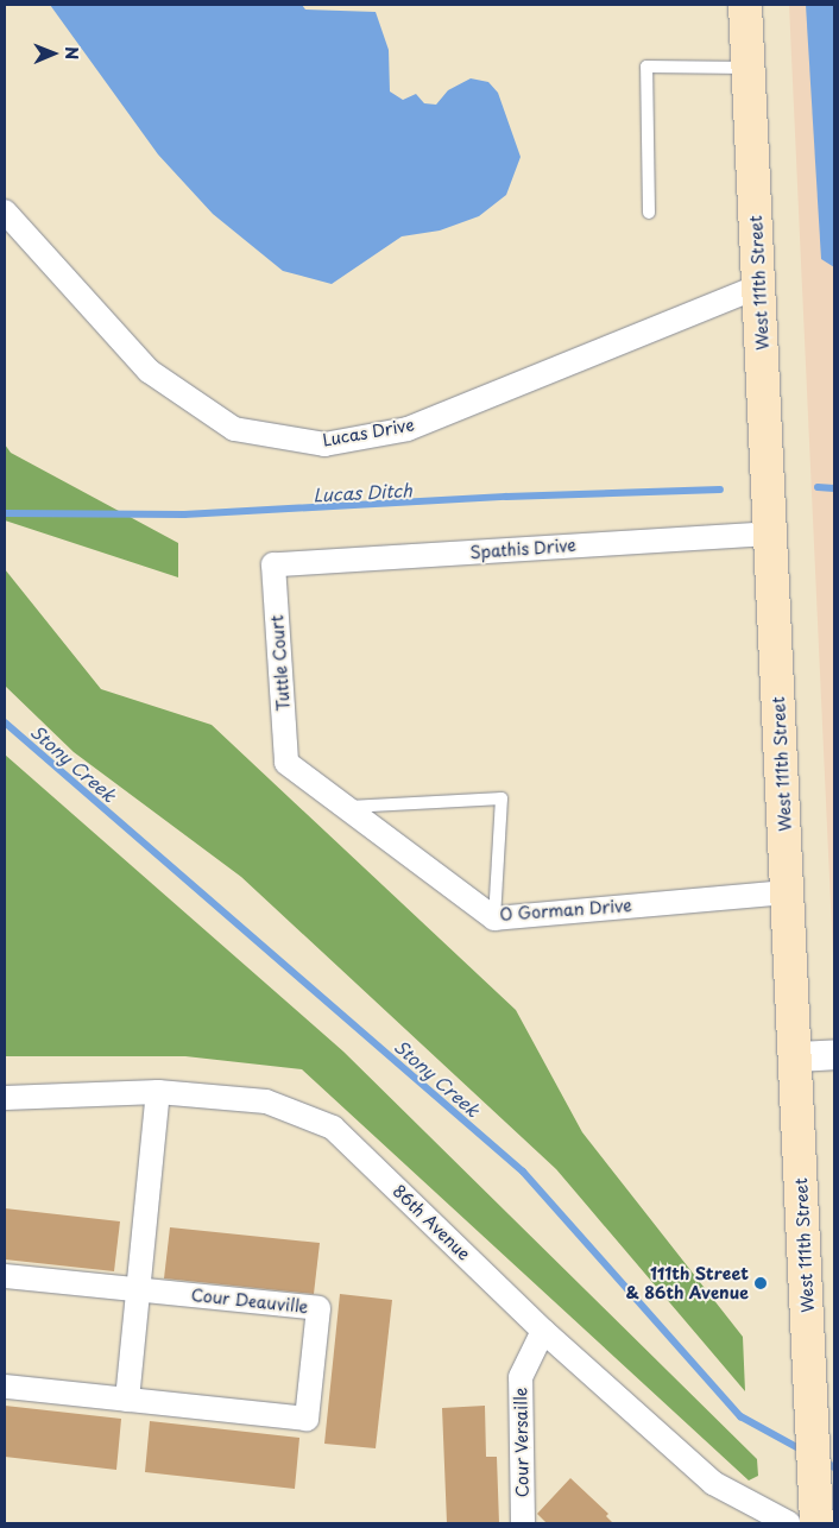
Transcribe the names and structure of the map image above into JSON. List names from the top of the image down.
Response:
{
  "streets": {
    "main road": ["West 111th Street"],
    "street": [
      "Lucas Drive",
      "Spathis Drive",
      "Tuttle Court",
      "O Gorman Drive",
      "86th Avenue",
      "Cour Deauville",
      "Cour Versaille"
    ]
  },
  "crossings": [
    ["West 111th Street", "Lucas Drive"],
    ["West 111th Street", "Spathis Drive"],
    ["West 111th Street", "O Gorman Drive"],
    ["Spathis Drive", "Tuttle Court"],
    ["Tuttle Court", "O Gorman Drive"],
    ["86th Avenue", "Cour Versaille"]
  ],
  "water": ["Lucas Ditch", "Stony Creek"],
  "places": ["111th Street & 86th Avenue"],
  "north": "right"
}
